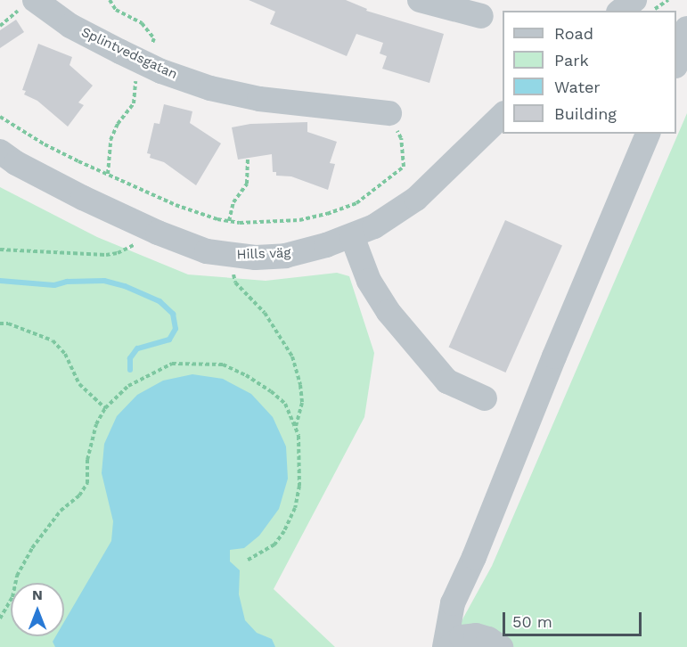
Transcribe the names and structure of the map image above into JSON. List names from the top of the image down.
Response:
{
  "streets": {
    "street": ["Splintvedsgatan", "Hills väg"]
  },
  "legend": [
    "Road",
    "Park",
    "Water",
    "Building"
  ],
  "scale_bar": "50 m",
  "north": "top"
}
